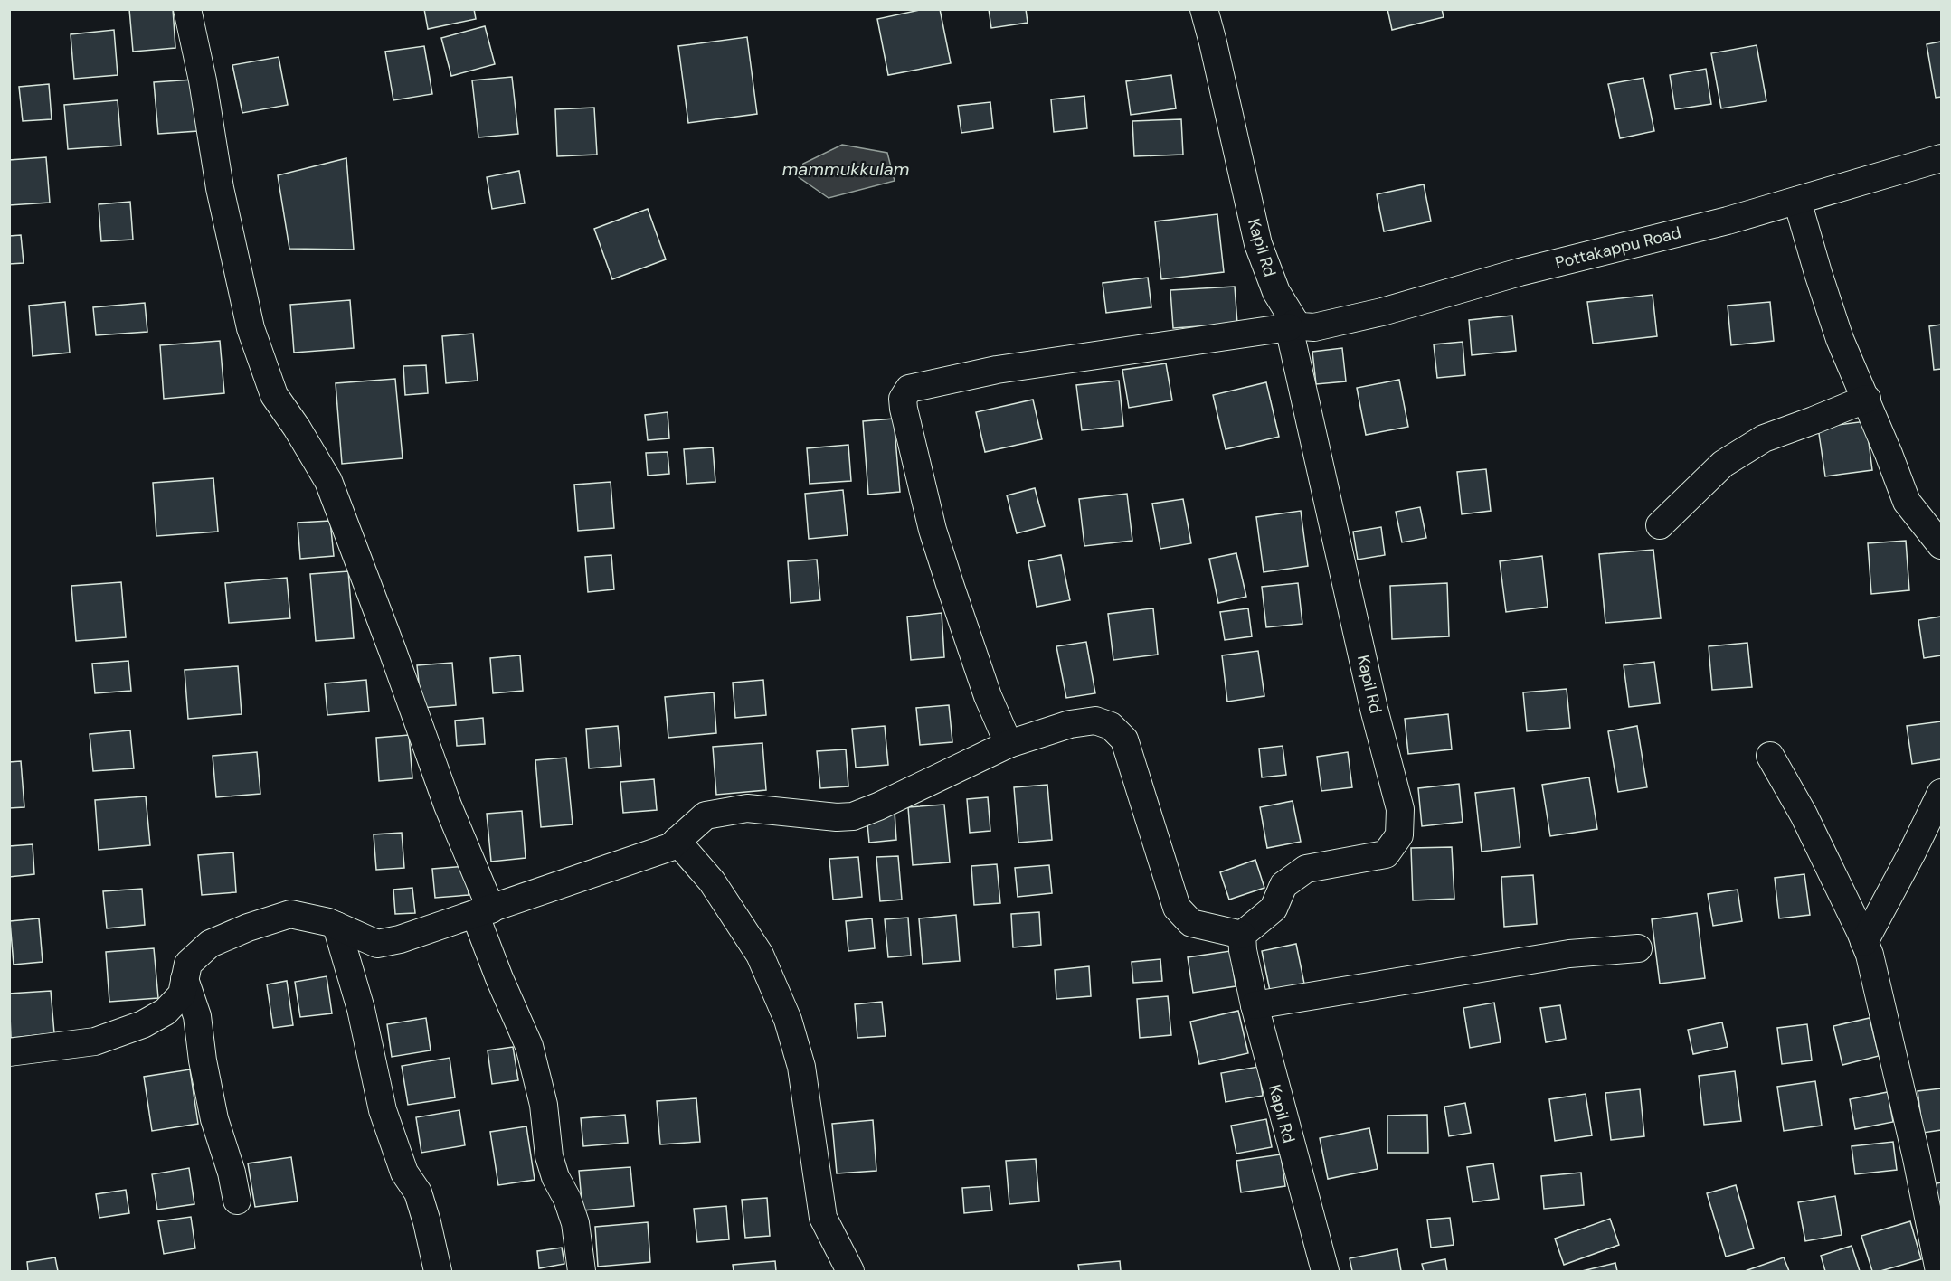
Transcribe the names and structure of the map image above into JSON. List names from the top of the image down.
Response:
{
  "streets": {
    "street": ["Kapil Rd", "Pottakappu Road"]
  },
  "crossings": [
    ["Kapil Rd", "Pottakappu Road"]
  ],
  "water": ["mammukkulam"]
}
